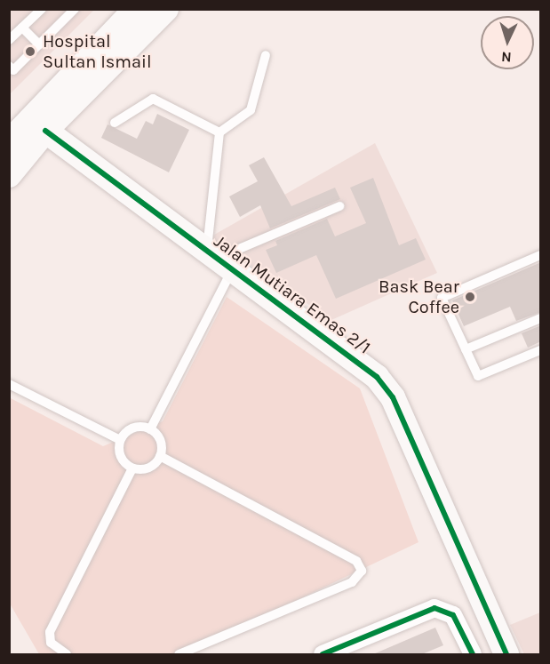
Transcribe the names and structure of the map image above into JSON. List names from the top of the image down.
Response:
{
  "streets": {
    "street": ["Jalan Mutiara Emas 2/1"]
  },
  "places": ["Hospital Sultan Ismail", "Bask Bear Coffee"],
  "north": "bottom"
}
